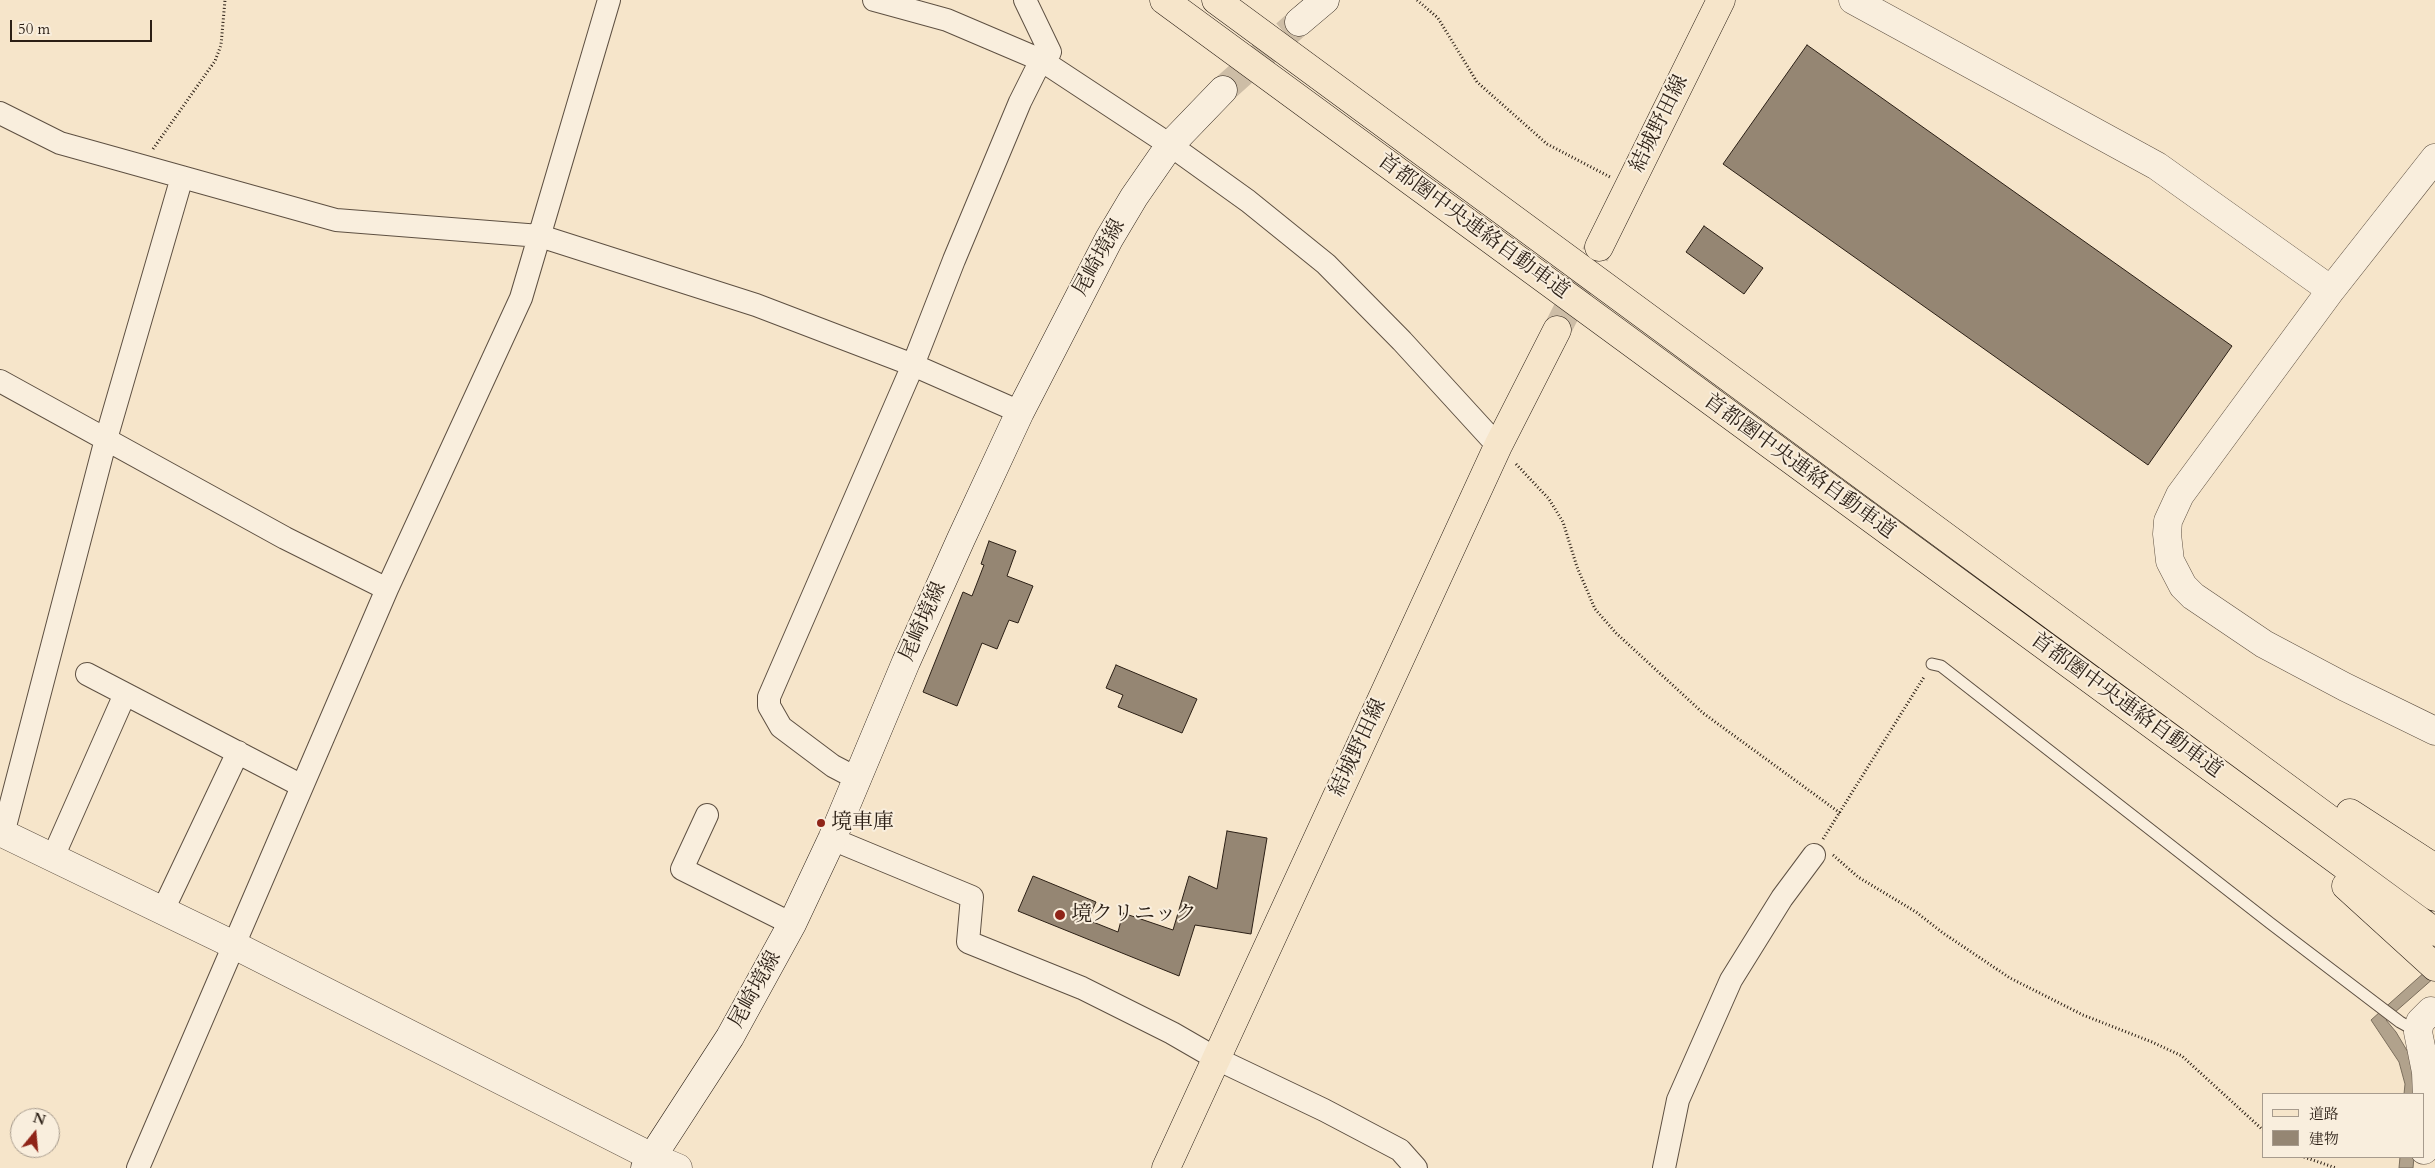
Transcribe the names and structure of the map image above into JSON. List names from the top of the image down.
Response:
{
  "streets": {
    "main road": ["結城野田線", "首都圏中央連絡自動車道"],
    "street": ["尾崎境線"]
  },
  "places": ["境車庫", "境クリニック"],
  "legend": ["道路", "建物"],
  "scale_bar": "50 m",
  "north": "top"
}
